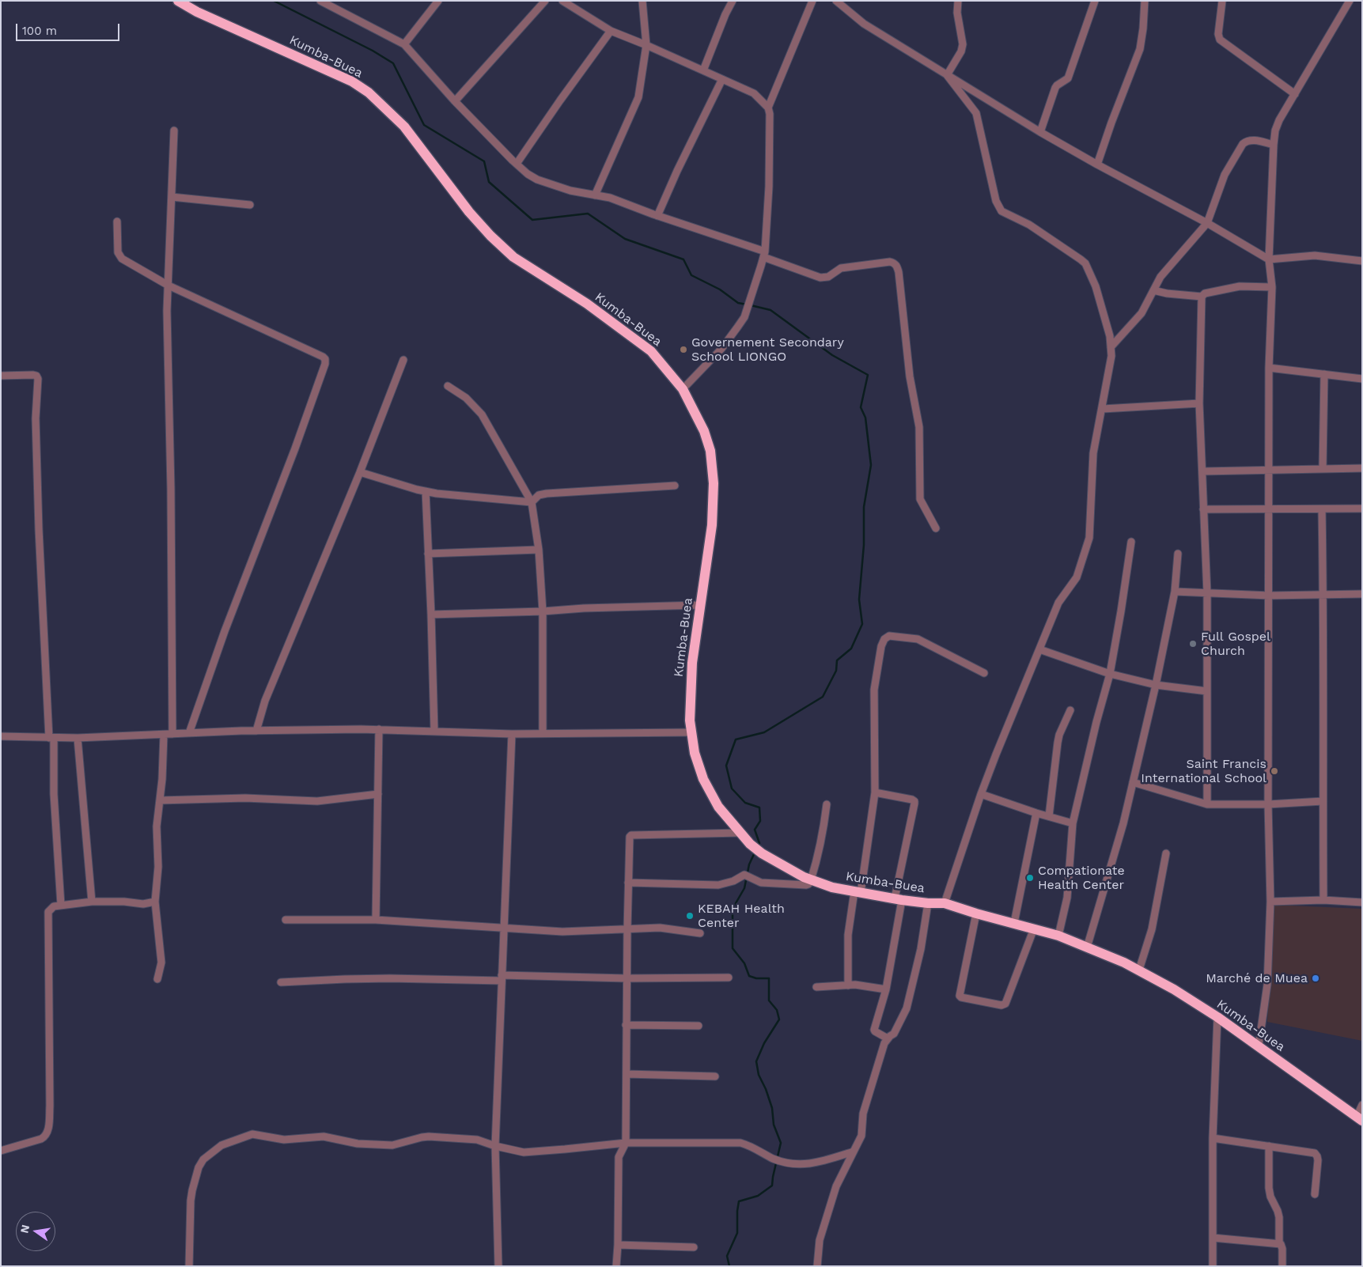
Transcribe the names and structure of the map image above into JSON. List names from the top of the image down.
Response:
{
  "streets": {
    "highway": ["Kumba-Buea"]
  },
  "places": [
    "Governement Secondary School LIONGO",
    "Full Gospel Church",
    "Saint Francis International School",
    "Compationate Health Center",
    "KEBAH Health Center",
    "Marché de Muea"
  ],
  "scale_bar": "100 m",
  "north": "left"
}
